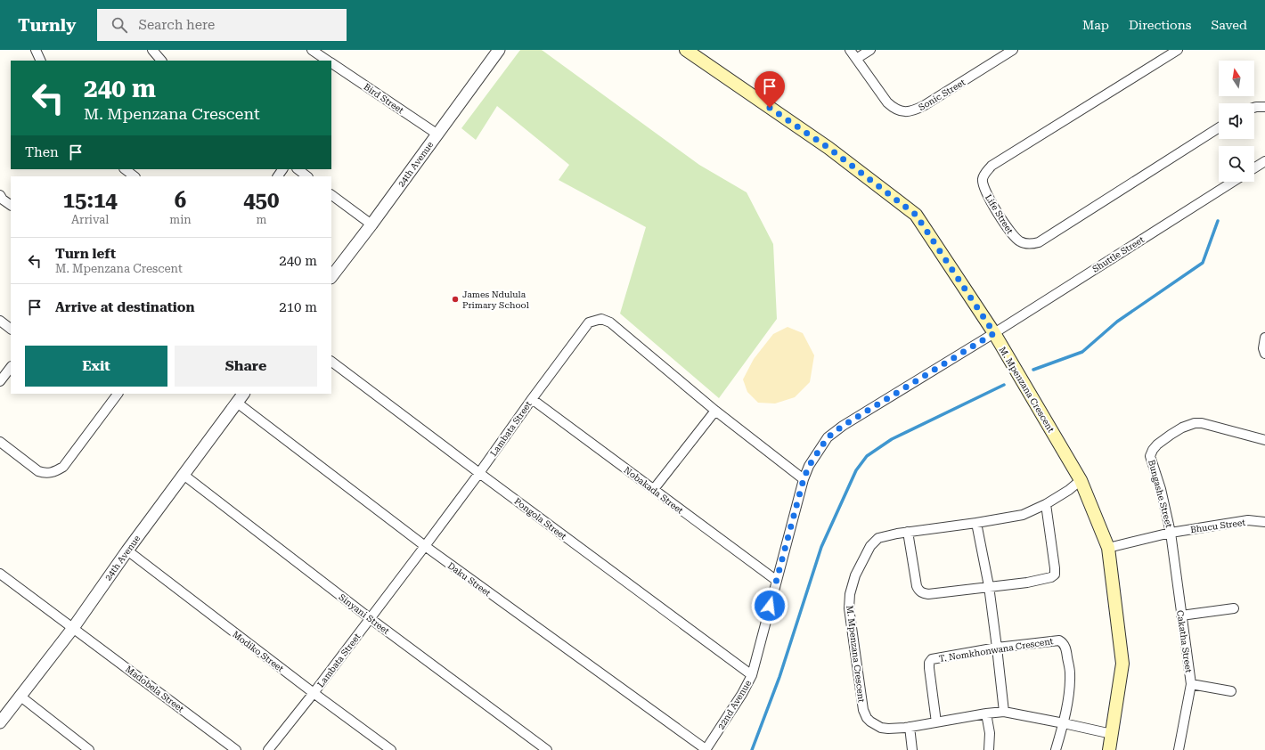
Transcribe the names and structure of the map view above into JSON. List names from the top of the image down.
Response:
{
  "streets": {
    "main road": ["M. Mpenzana Crescent"],
    "street": [
      "Sonic Street",
      "Bird Street",
      "24th Avenue",
      "Life Street",
      "Shuttle Street",
      "Lambata Street",
      "Nobakada Street",
      "Bungashe Street",
      "Pongola Street",
      "Bhucu Street",
      "Daku Street",
      "Sinyani Street",
      "Cakatha Street",
      "T. Nomkhonwana Crescent",
      "Modiko Street",
      "Madobela Street",
      "22nd Avenue"
    ]
  },
  "crossings": [
    ["Bird Street", "24th Avenue"],
    ["24th Avenue", "Daku Street"],
    ["24th Avenue", "Sinyani Street"],
    ["24th Avenue", "Modiko Street"],
    ["24th Avenue", "Madobela Street"],
    ["Shuttle Street", "M. Mpenzana Crescent"],
    ["Shuttle Street", "22nd Avenue"],
    ["M. Mpenzana Crescent", "Bhucu Street"],
    ["M. Mpenzana Crescent", "T. Nomkhonwana Crescent"],
    ["M. Mpenzana Crescent", "22nd Avenue"],
    ["Lambata Street", "Nobakada Street"],
    ["Lambata Street", "Pongola Street"],
    ["Lambata Street", "Daku Street"],
    ["Lambata Street", "Sinyani Street"],
    ["Lambata Street", "Modiko Street"],
    ["Lambata Street", "22nd Avenue"],
    ["Nobakada Street", "22nd Avenue"],
    ["Bungashe Street", "Bhucu Street"],
    ["Bungashe Street", "Cakatha Street"],
    ["Pongola Street", "22nd Avenue"],
    ["Bhucu Street", "Cakatha Street"],
    ["Daku Street", "22nd Avenue"]
  ],
  "places": ["James Ndulula Primary School"],
  "north": "top",
  "page": {
    "header": "Turnly",
    "search": "Search here",
    "nav": ["Map", "Directions", "Saved"],
    "turn": ["240 m", "M. Mpenzana Crescent"],
    "then": "Then",
    "eta": [
      "15:14",
      "Arrival",
      "6",
      "min",
      "450",
      "m"
    ],
    "list": [
      {
        "name": "Turn left",
        "note": "M. Mpenzana Crescent",
        "value": "240 m"
      },
      {
        "name": "Arrive at destination",
        "value": "210 m"
      }
    ],
    "buttons": ["Exit", "Share"]
  }
}
